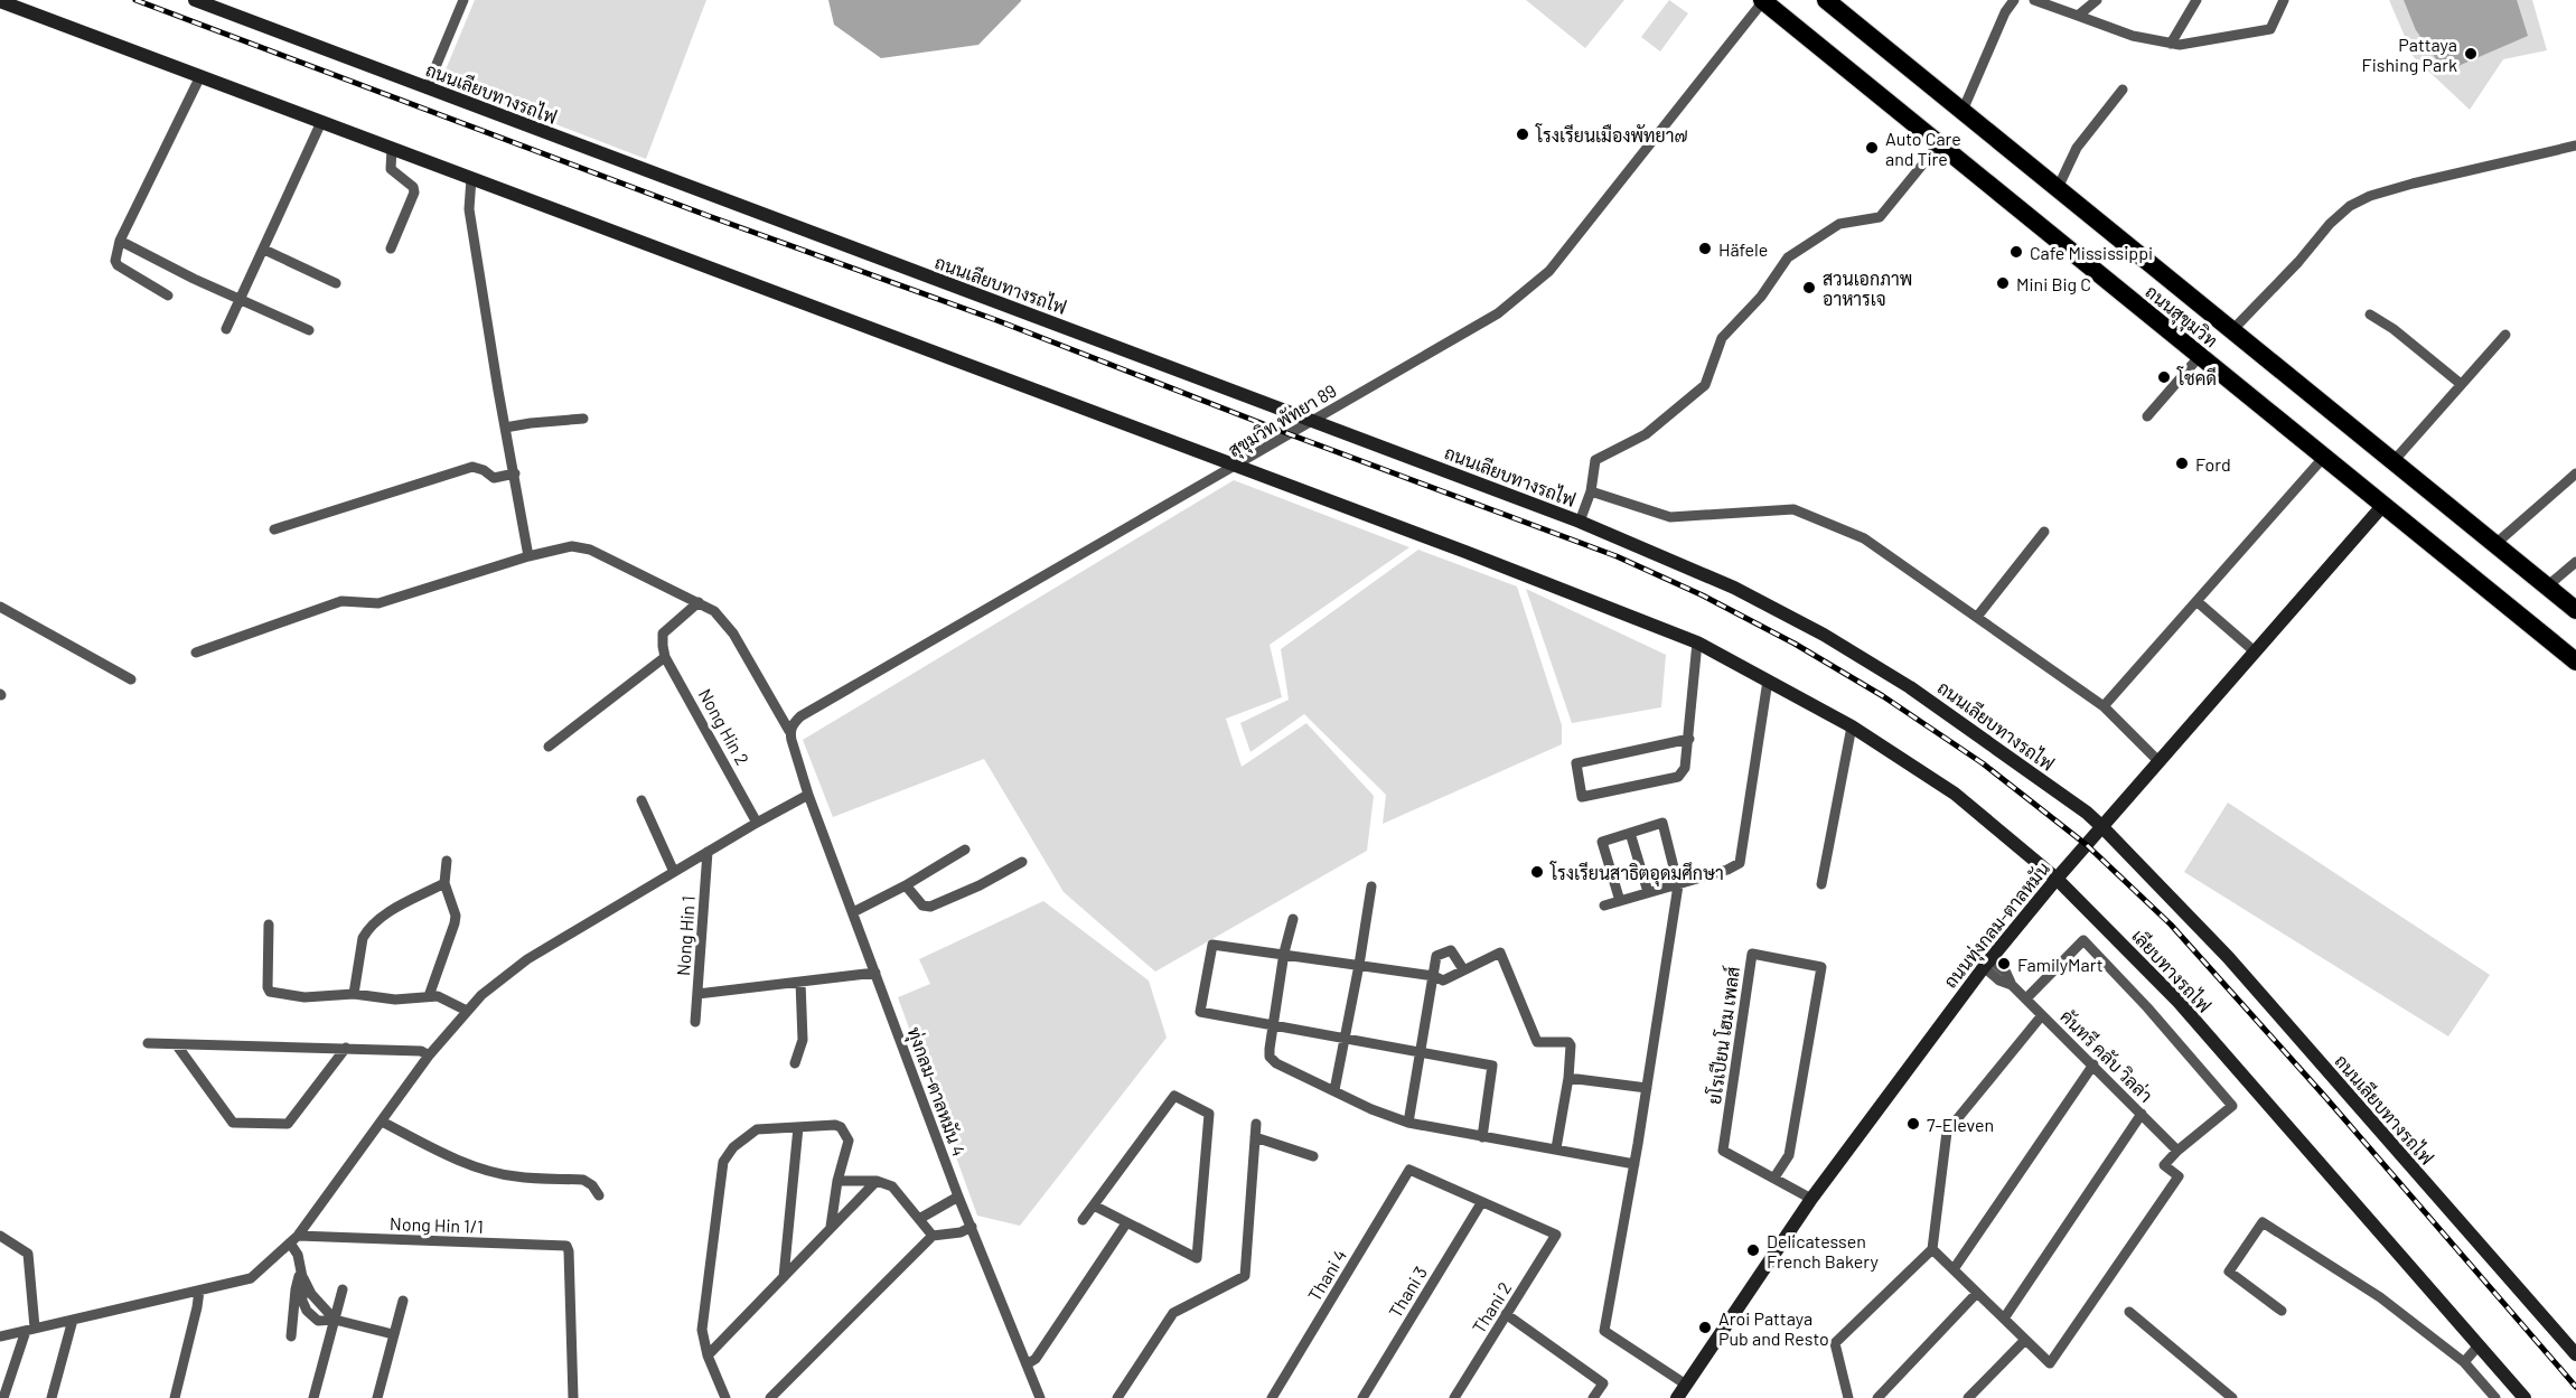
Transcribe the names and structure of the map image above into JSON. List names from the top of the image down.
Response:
{
  "streets": {
    "highway": ["ถนนสุขุมวิท"],
    "street": [
      "ถนนเลียบทางรถไฟ",
      "สุขุมวิท พัทยา 89",
      "Nong Hin 2",
      "ถนนทุ่งกลม-ตาลหมัน",
      "Nong Hin 1",
      "เลียบทางรถไฟ",
      "ยโรเปียน โฮม เพลส์",
      "คันทรี คลับ วิลล่า",
      "ทุ่งกลม-ตาลหมัน 4",
      "Nong Hin 1/1",
      "Thani 4",
      "Thani 3",
      "Thani 2"
    ]
  },
  "crossings": [
    ["ถนนเลียบทางรถไฟ", "สุขุมวิท พัทยา 89"],
    ["ถนนเลียบทางรถไฟ", "ถนนทุ่งกลม-ตาลหมัน"],
    ["ถนนสุขุมวิท", "สุขุมวิท พัทยา 89"],
    ["ถนนสุขุมวิท", "ถนนทุ่งกลม-ตาลหมัน"],
    ["ถนนทุ่งกลม-ตาลหมัน", "เลียบทางรถไฟ"],
    ["ถนนทุ่งกลม-ตาลหมัน", "ยโรเปียน โฮม เพลส์"],
    ["ถนนทุ่งกลม-ตาลหมัน", "คันทรี คลับ วิลล่า"],
    ["Thani 4", "Thani 3"],
    ["Thani 4", "Thani 2"],
    ["Thani 3", "Thani 2"]
  ],
  "places": [
    "Pattaya Fishing Park",
    "โรงเรียนเมืองพัทยา๗",
    "Auto Care and Tire",
    "Häfele",
    "Cafe Mississippi",
    "Mini Big C",
    "สวนเอกภาพ อาหารเจ",
    "โชคดี",
    "Ford",
    "โรงเรียนสาธิตอุดมศึกษา",
    "FamilyMart",
    "7-Eleven",
    "Delicatessen French Bakery",
    "Aroi Pattaya Pub and Resto"
  ]
}
